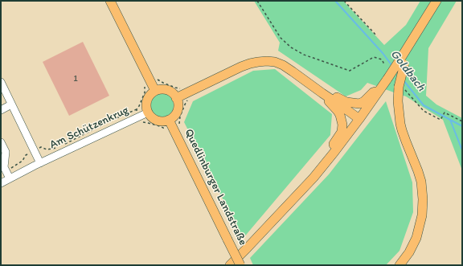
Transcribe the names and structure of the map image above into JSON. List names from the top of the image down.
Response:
{
  "streets": {
    "main road": ["Quedlinburger Landstraße"],
    "street": ["Am Schützenkrug"]
  },
  "crossings": [
    ["Am Schützenkrug", "Quedlinburger Landstraße"]
  ],
  "water": ["Goldbach"],
  "house_numbers": ["1"]
}
